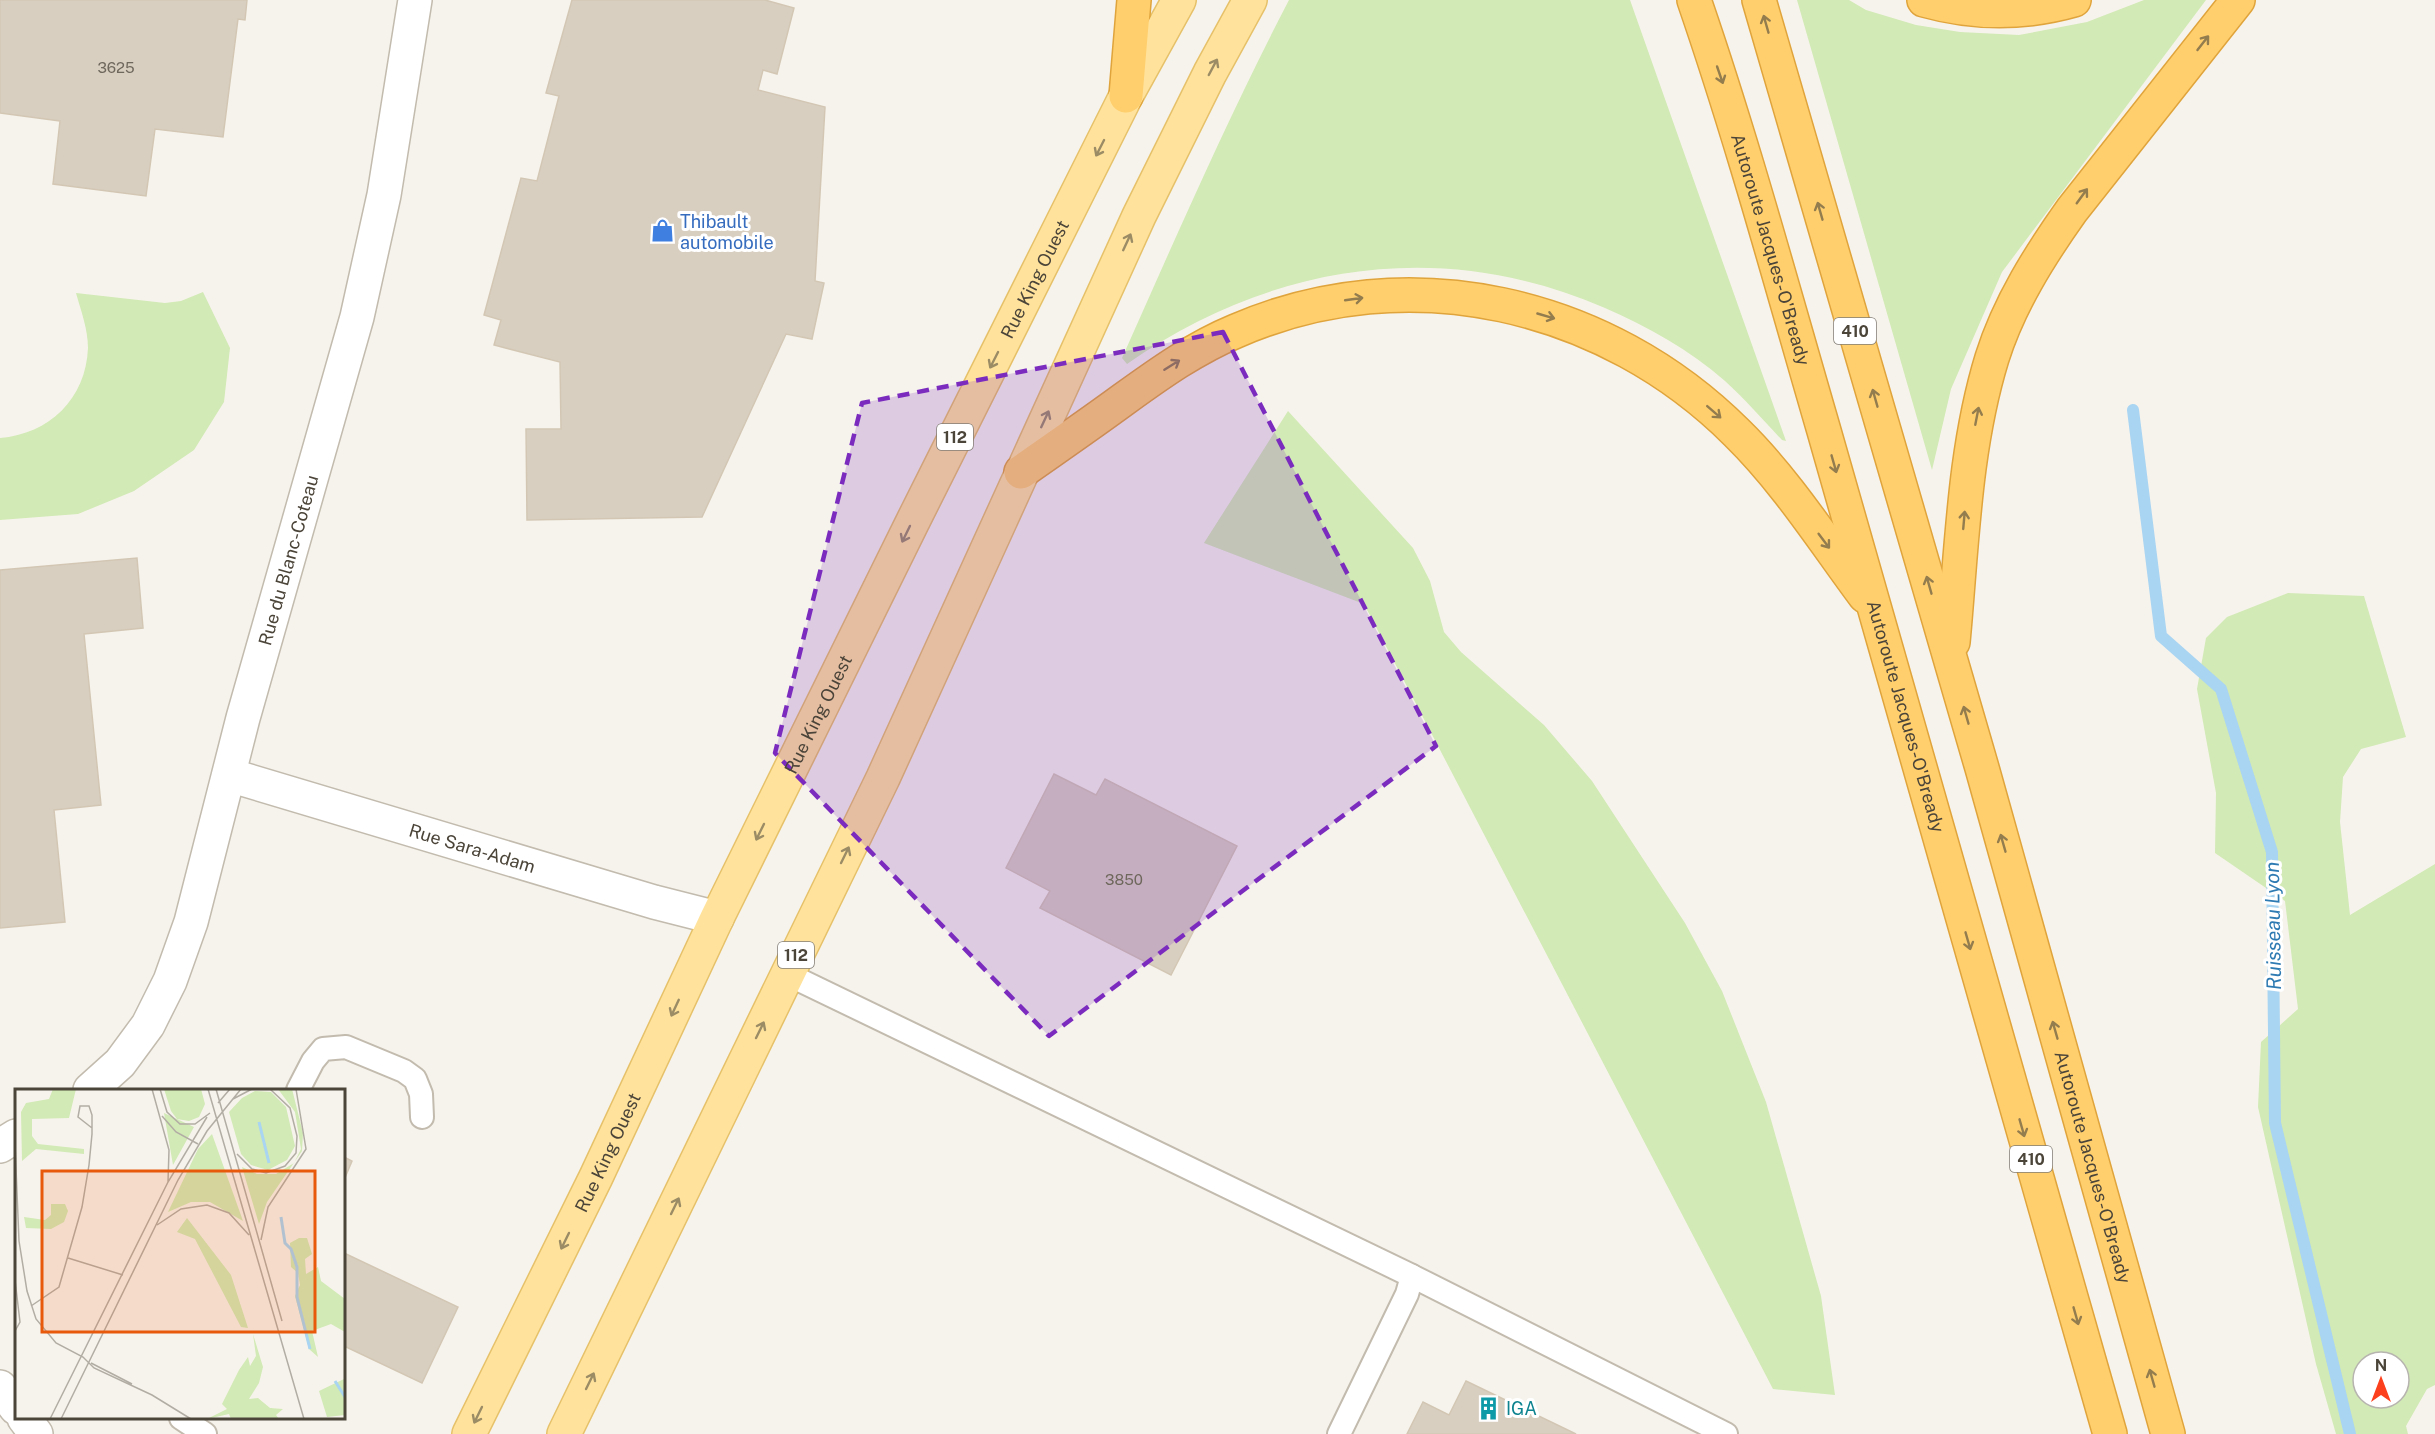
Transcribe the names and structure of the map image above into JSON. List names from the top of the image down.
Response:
{
  "streets": {
    "highway": ["Autoroute Jacques-O'Bready", "410"],
    "main road": ["Rue King Ouest", "112"],
    "street": ["Rue du Blanc-Coteau", "Rue Sara-Adam"]
  },
  "crossings": [
    ["Rue King Ouest", "Rue Sara-Adam"],
    ["Rue du Blanc-Coteau", "Rue Sara-Adam"]
  ],
  "water": ["Ruisseau Lyon"],
  "places": {
    "shop": ["Thibault automobile"],
    "building": ["IGA"]
  },
  "house_numbers": ["3625", "3850"],
  "north": "top"
}
